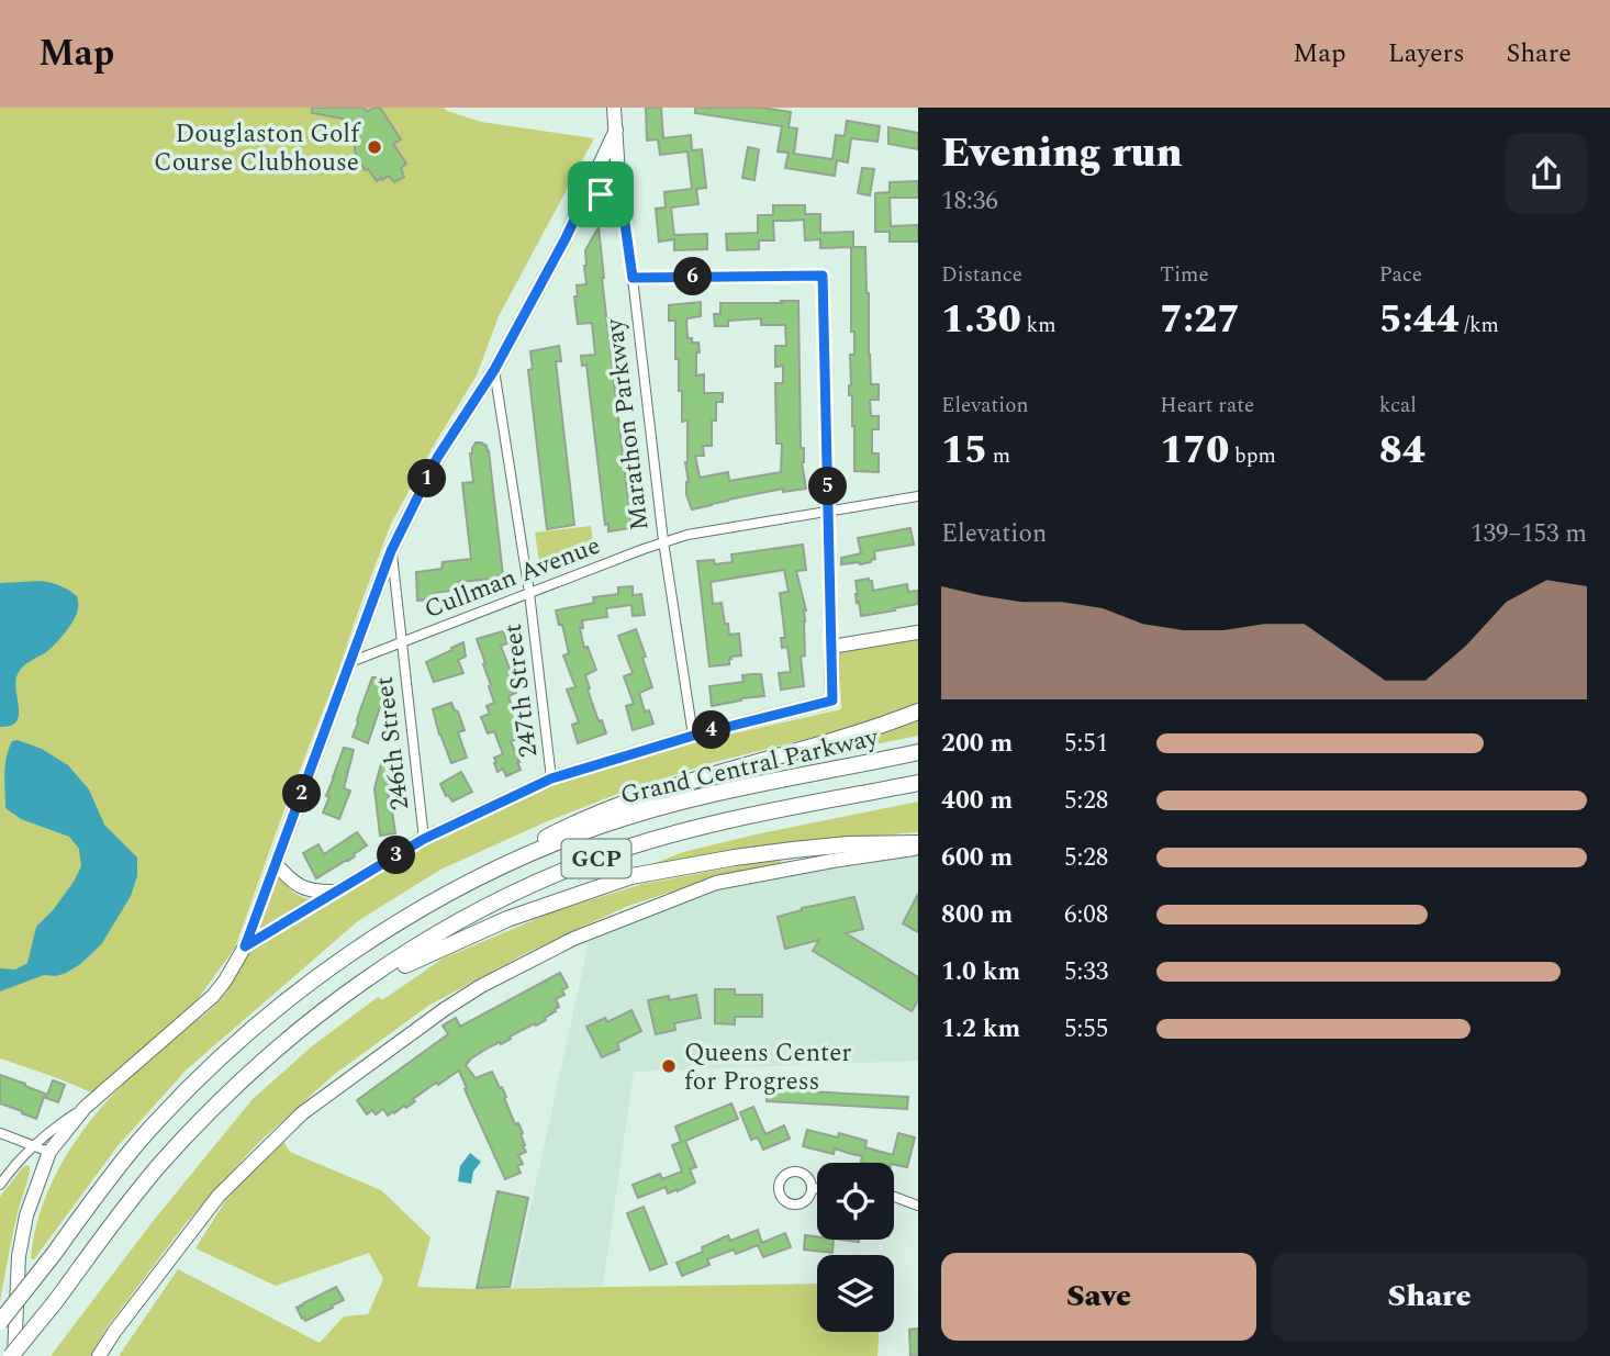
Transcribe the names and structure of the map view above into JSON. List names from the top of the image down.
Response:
{
  "streets": {
    "highway": ["Grand Central Parkway", "GCP"],
    "street": [
      "Marathon Parkway",
      "Cullman Avenue",
      "247th Street",
      "246th Street"
    ]
  },
  "crossings": [
    ["Marathon Parkway", "Cullman Avenue"],
    ["Cullman Avenue", "247th Street"],
    ["Cullman Avenue", "246th Street"]
  ],
  "places": ["Douglaston Golf Course Clubhouse", "Queens Center for Progress"],
  "page": {
    "header": "Map",
    "nav": ["Map", "Layers", "Share"],
    "heading": ["Evening run", "18:36"],
    "stats": [
      ["Distance", "1.30 km"],
      ["Time", "7:27"],
      ["Pace", "5:44 /km"],
      ["Elevation", "15 m"],
      ["Heart rate", "170 bpm"],
      ["kcal", "84"]
    ],
    "pins": [
      "6",
      "1",
      "5",
      "4",
      "2",
      "3"
    ],
    "chart": ["Elevation", "139–153 m"],
    "list": [
      {
        "name": "200 m",
        "note": "5:51"
      },
      {
        "name": "400 m",
        "note": "5:28"
      },
      {
        "name": "600 m",
        "note": "5:28"
      },
      {
        "name": "800 m",
        "note": "6:08"
      },
      {
        "name": "1.0 km",
        "note": "5:33"
      },
      {
        "name": "1.2 km",
        "note": "5:55"
      }
    ],
    "buttons": ["Save", "Share"]
  }
}
